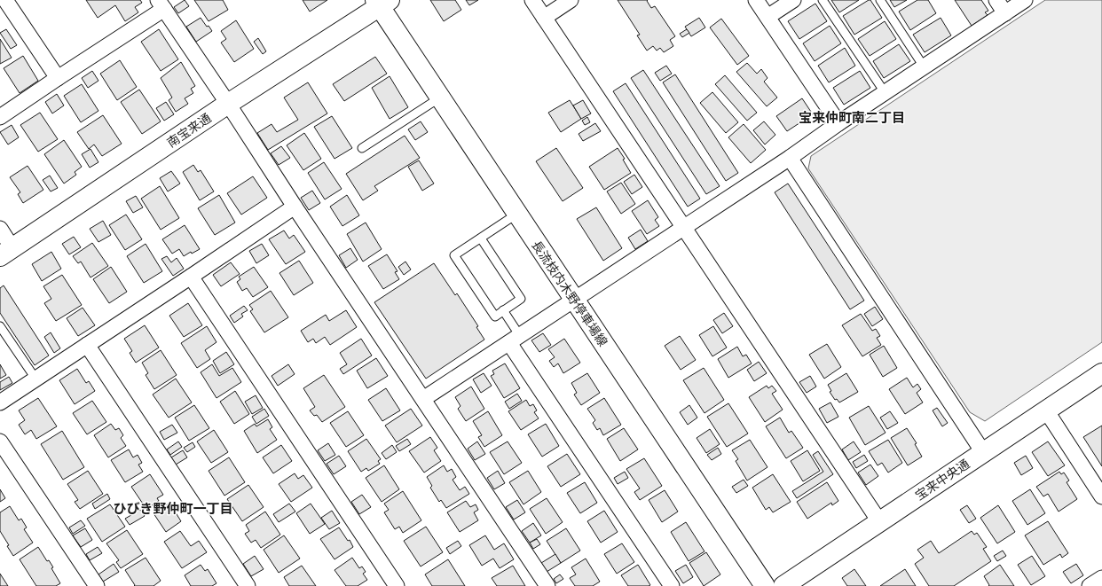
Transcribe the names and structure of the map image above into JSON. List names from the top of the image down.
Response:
{
  "streets": {
    "street": ["南宝来通", "長流枝内木野停車場線", "宝来中央通"]
  },
  "crossings": [
    ["南宝来通", "長流枝内木野停車場線"]
  ],
  "districts": ["宝来仲町南二丁目", "ひびき野仲町一丁目"]
}
